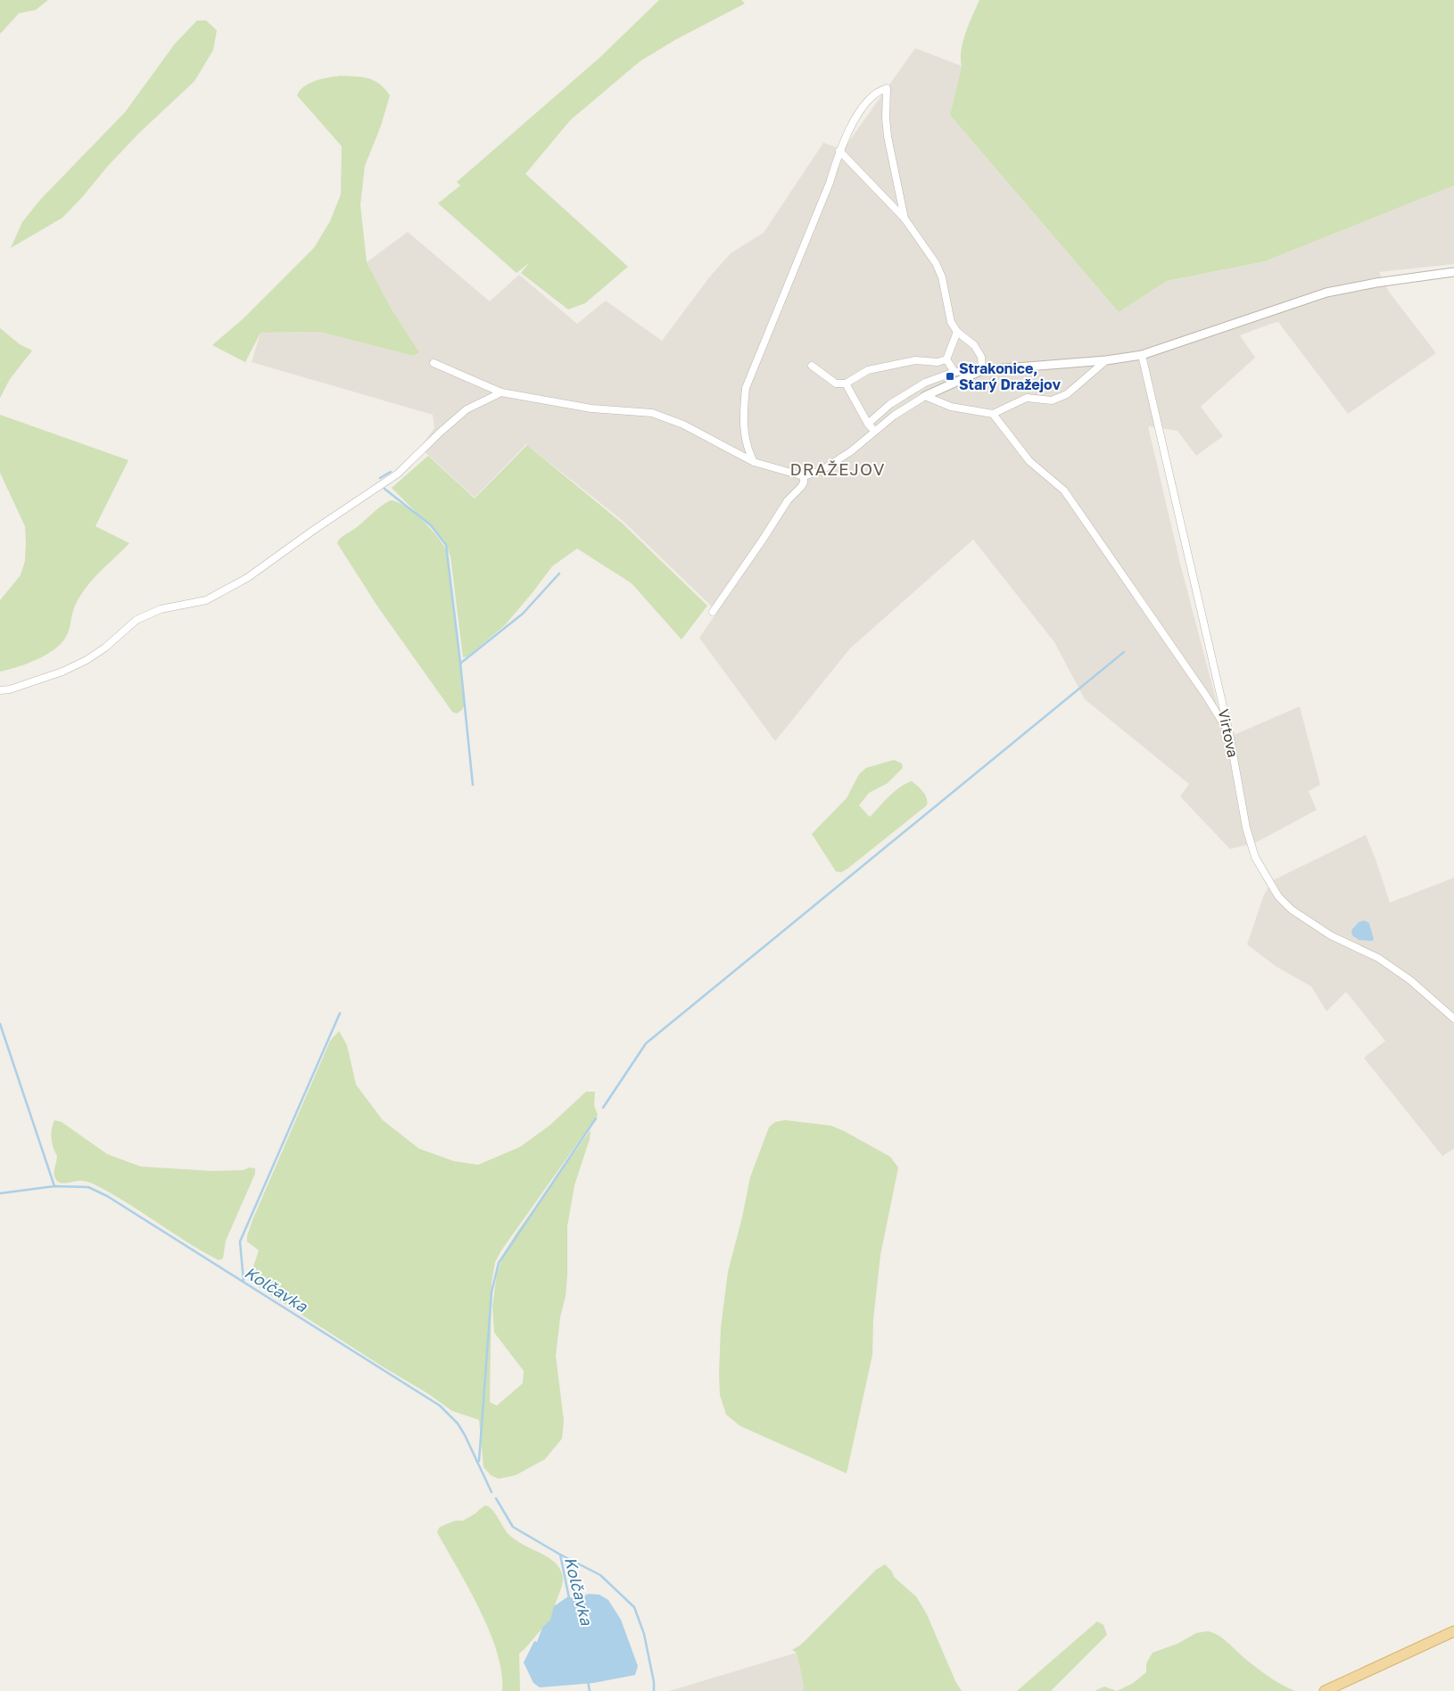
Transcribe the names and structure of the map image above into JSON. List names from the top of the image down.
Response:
{
  "streets": {
    "street": ["Virtova"]
  },
  "districts": ["DRAŽEJOV"],
  "water": ["Kolčavka"],
  "places": {
    "transit": ["Strakonice, Starý Dražejov"]
  }
}
